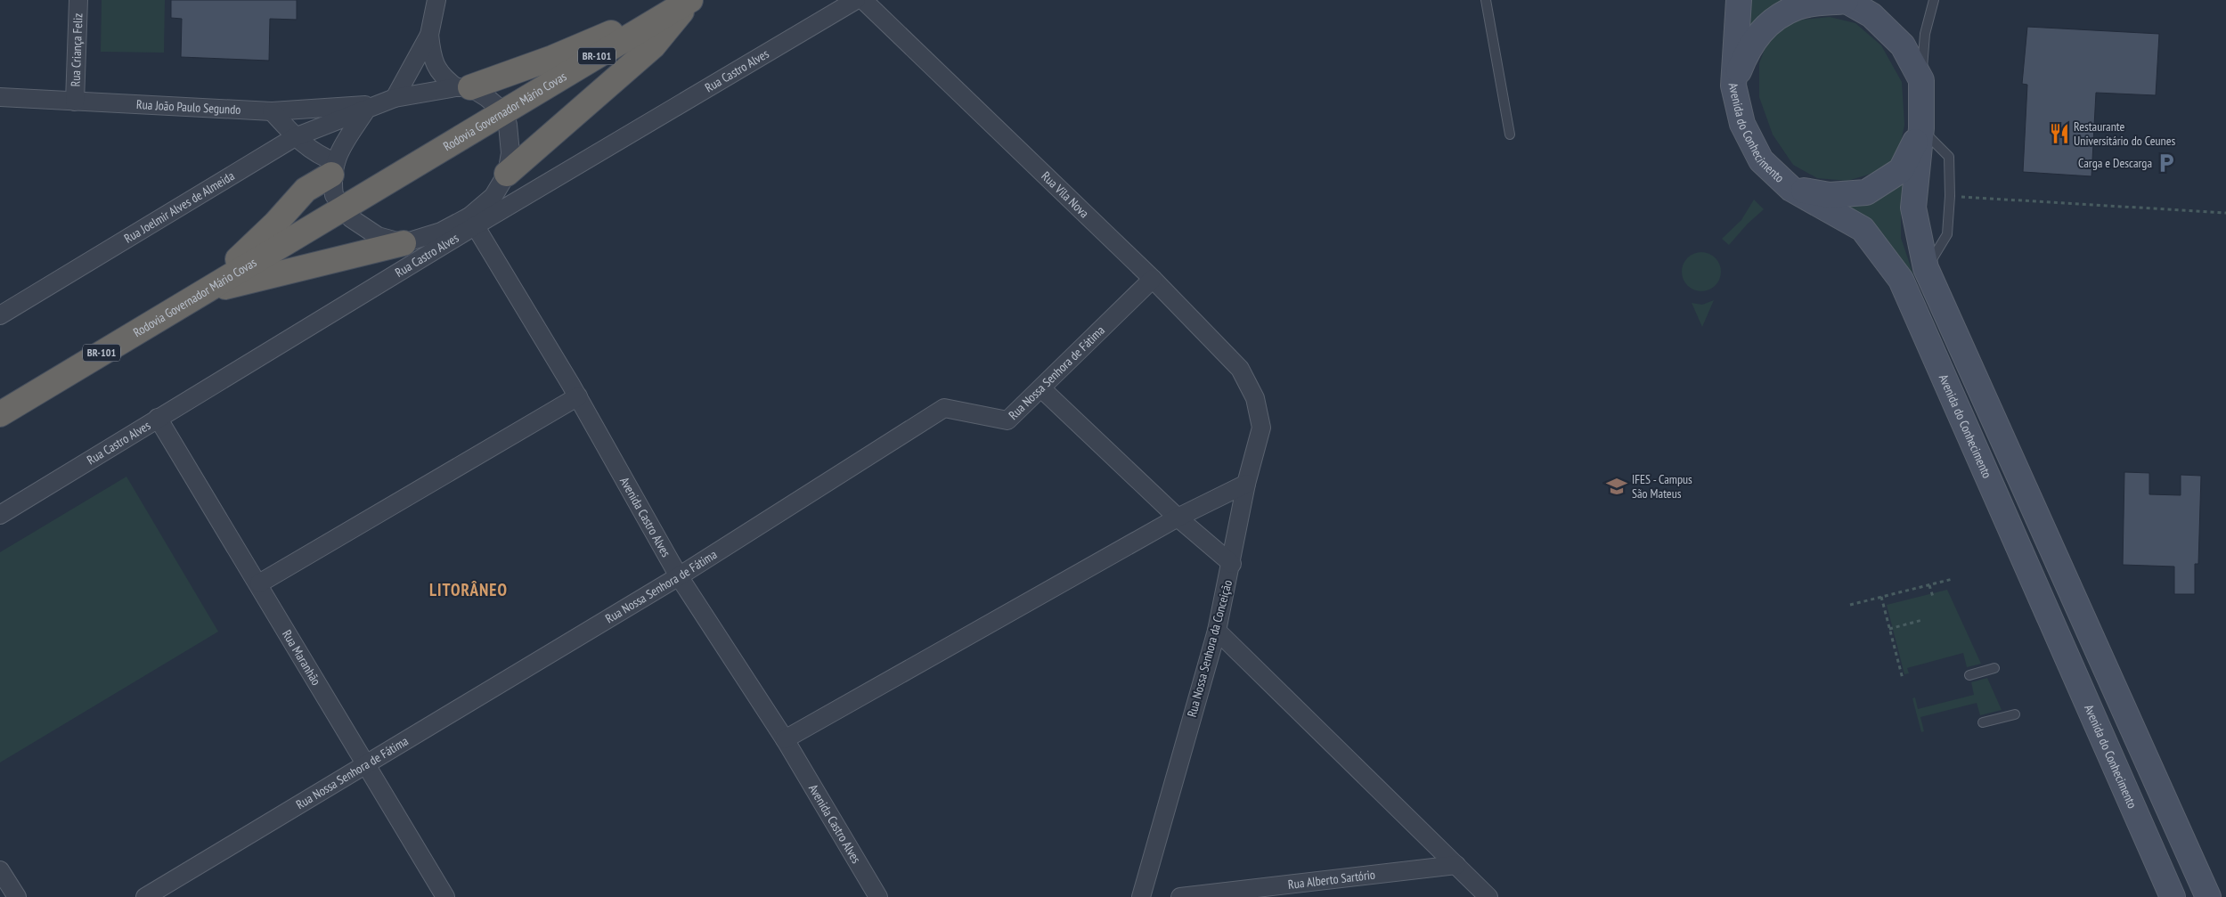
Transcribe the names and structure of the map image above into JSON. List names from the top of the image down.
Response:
{
  "streets": {
    "highway": ["BR-101", "Rodovia Governador Mário Covas"],
    "main road": ["Avenida do Conhecimento"],
    "street": [
      "Rua Criança Feliz",
      "Rua Castro Alves",
      "Rua João Paulo Segundo",
      "Rua Vila Nova",
      "Rua Joelmir Alves de Almeida",
      "Rua Nossa Senhora de Fátima",
      "Avenida Castro Alves",
      "Rua Nossa Senhora da Conceição",
      "Rua Maranhão",
      "Rua Alberto Sartório"
    ]
  },
  "crossings": [
    ["Rua Criança Feliz", "Rua João Paulo Segundo"],
    ["Rua Castro Alves", "Avenida Castro Alves"],
    ["Rua Castro Alves", "Rua Maranhão"],
    ["Rua João Paulo Segundo", "Rua Joelmir Alves de Almeida"],
    ["Rua Vila Nova", "Rua Nossa Senhora de Fátima"],
    ["Rua Vila Nova", "Rua Nossa Senhora da Conceição"],
    ["Rua Nossa Senhora de Fátima", "Avenida Castro Alves"],
    ["Rua Nossa Senhora de Fátima", "Rua Maranhão"]
  ],
  "districts": ["LITORÂNEO"],
  "places": {
    "restaurant": ["Restaurante Universitário do Ceunes"],
    "parking": ["Carga e Descarga"],
    "school or university": ["IFES - Campus São Mateus"]
  }
}
